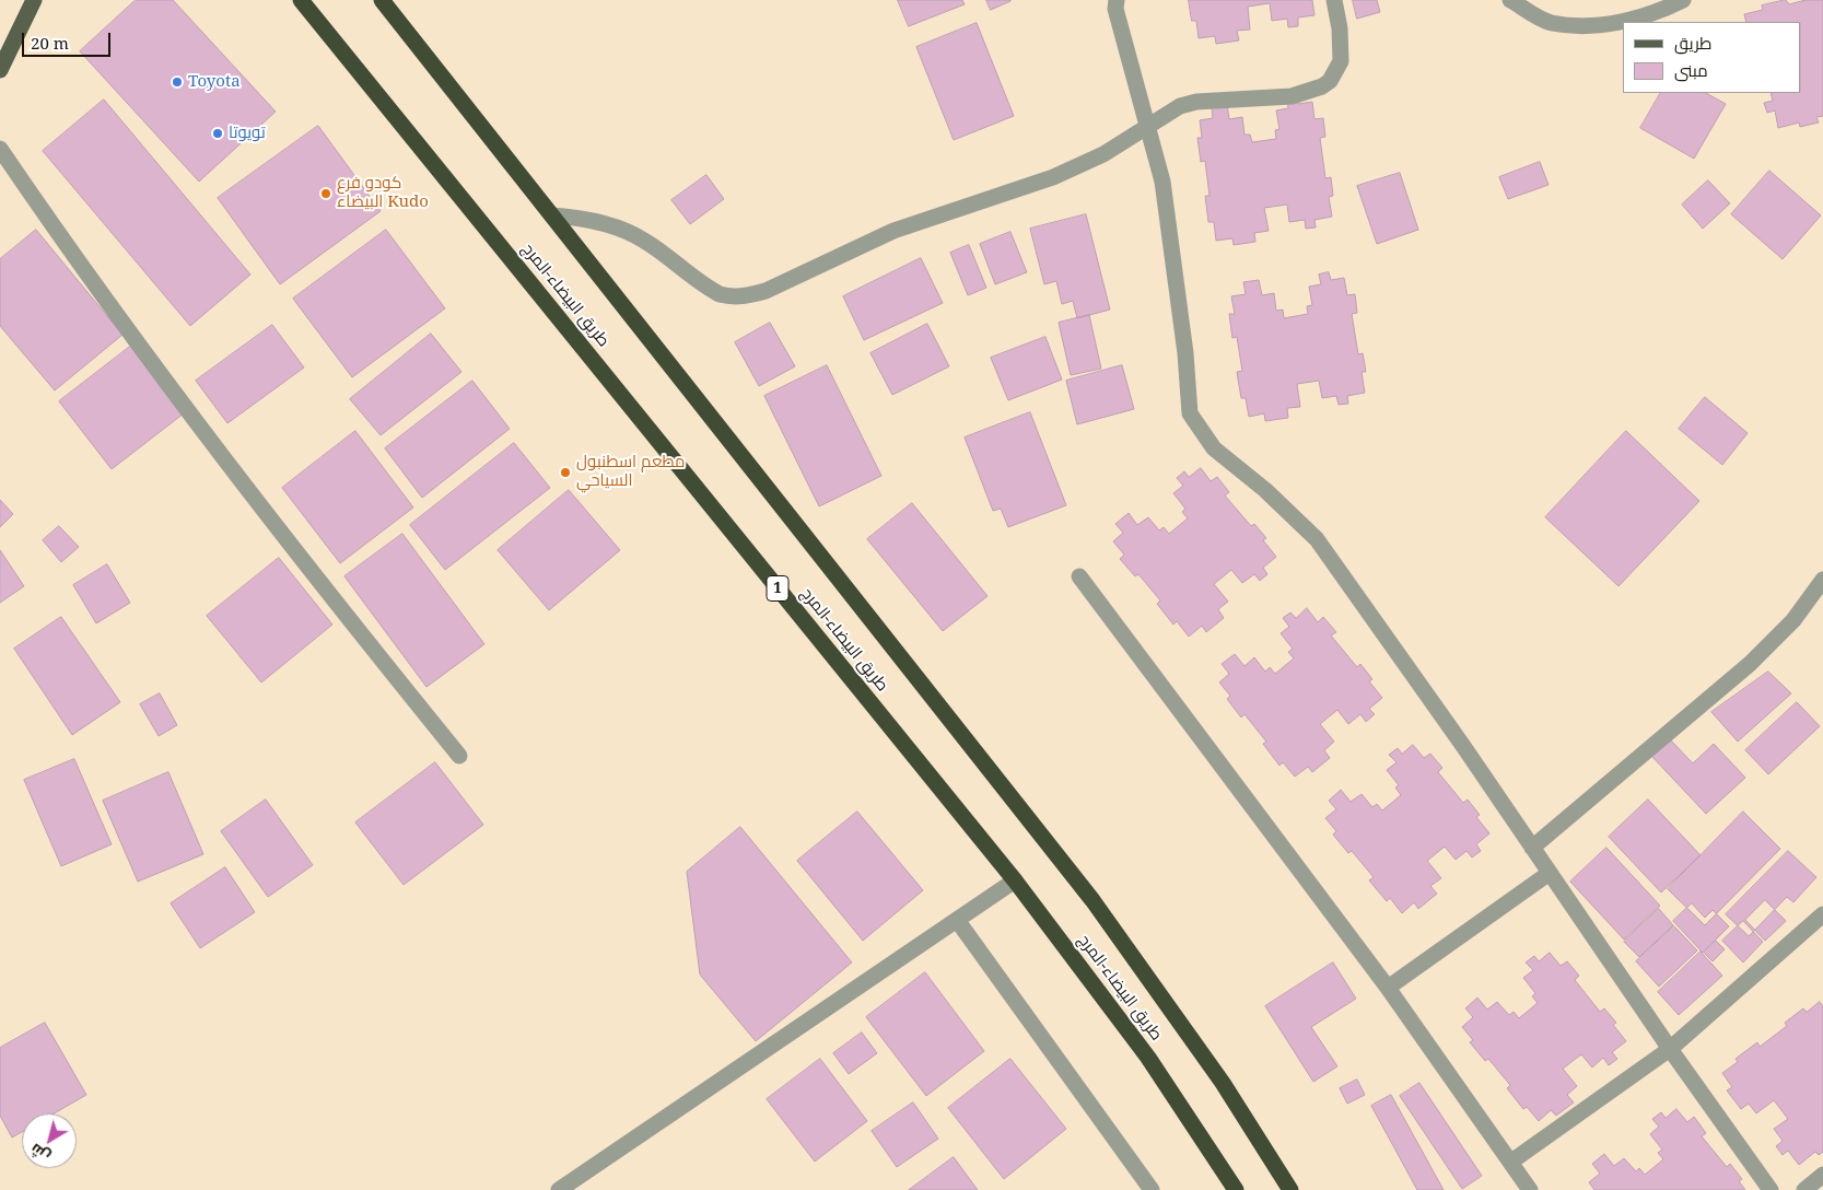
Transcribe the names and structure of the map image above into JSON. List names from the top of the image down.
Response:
{
  "streets": {
    "highway": ["طريق البيضاء-المرج", "1"]
  },
  "places": [
    "Toyota",
    "تويوتا",
    "كودو فرع البيضاء Kudo",
    "مطعم اسطنبول السياحي"
  ],
  "legend": ["طريق", "مبنى"],
  "scale_bar": "20 m",
  "north": "bottom left"
}
